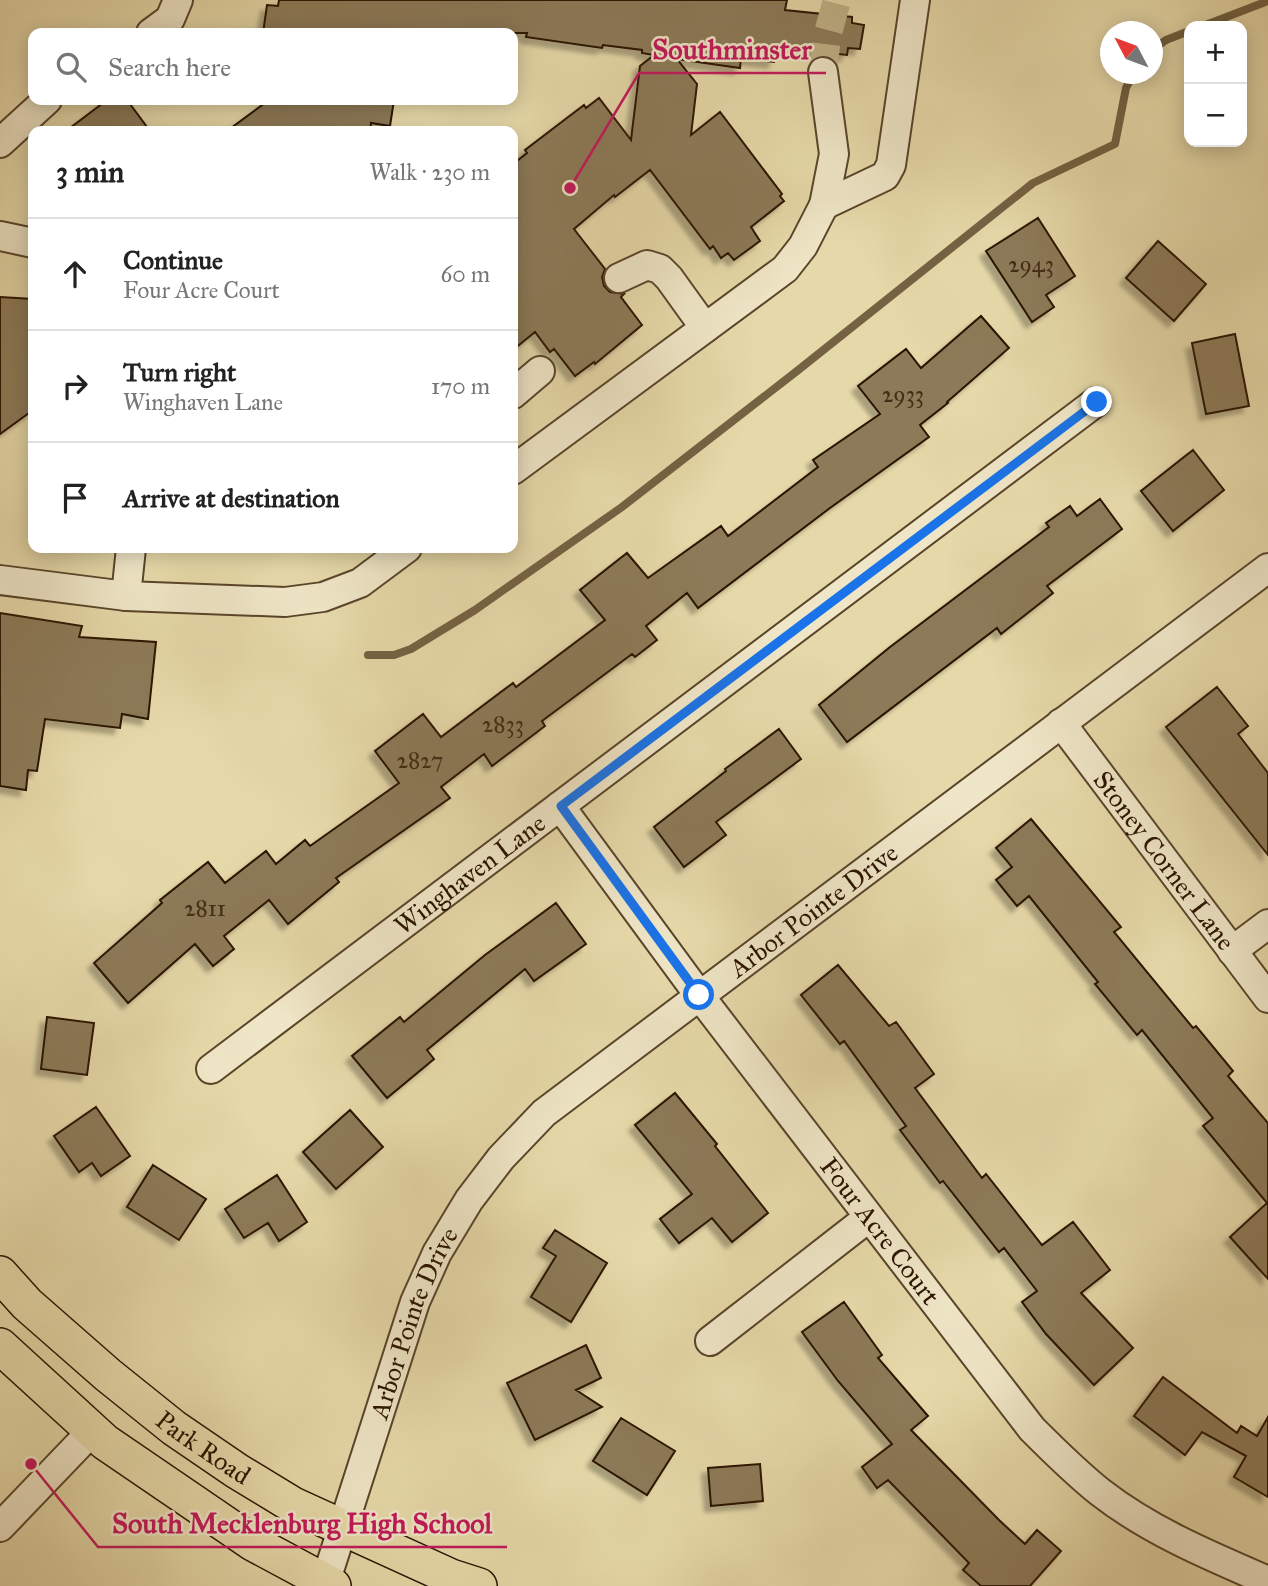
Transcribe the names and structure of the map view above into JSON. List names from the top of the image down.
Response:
{
  "streets": {
    "main road": ["Park Road"],
    "street": [
      "Stoney Corner Lane",
      "Winghaven Lane",
      "Arbor Pointe Drive",
      "Four Acre Court"
    ]
  },
  "crossings": [
    ["Stoney Corner Lane", "Arbor Pointe Drive"],
    ["Winghaven Lane", "Four Acre Court"],
    ["Arbor Pointe Drive", "Four Acre Court"],
    ["Arbor Pointe Drive", "Park Road"]
  ],
  "places": ["Southminster", "South Mecklenburg High School"],
  "house_numbers": [
    "2943",
    "2933",
    "2833",
    "2827",
    "2811"
  ],
  "north": "top left",
  "page": {
    "map_buttons": ["+", "−"],
    "search": "Search here",
    "heading": ["3 min", "Walk · 230 m"],
    "list": [
      ["Continue", "Four Acre Court", "60 m"],
      ["Turn right", "Winghaven Lane", "170 m"],
      "Arrive at destination"
    ]
  }
}
